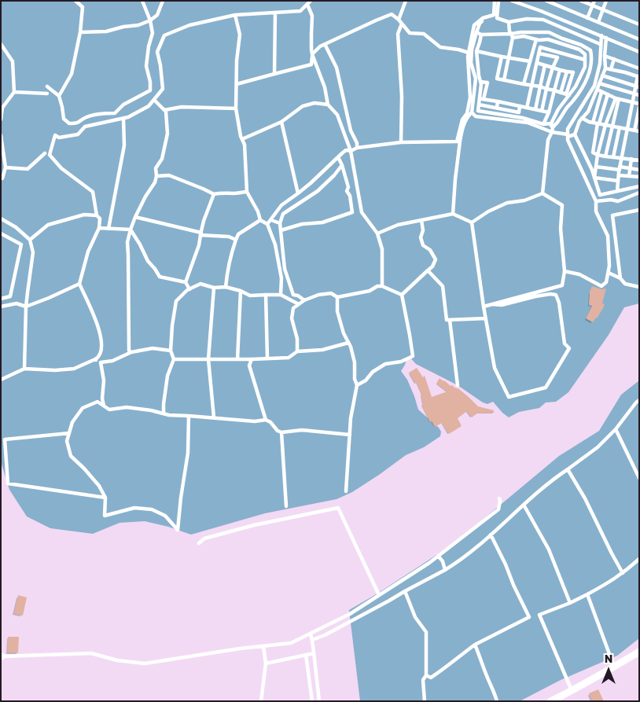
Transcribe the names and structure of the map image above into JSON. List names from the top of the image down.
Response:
{
  "north": "top"
}
